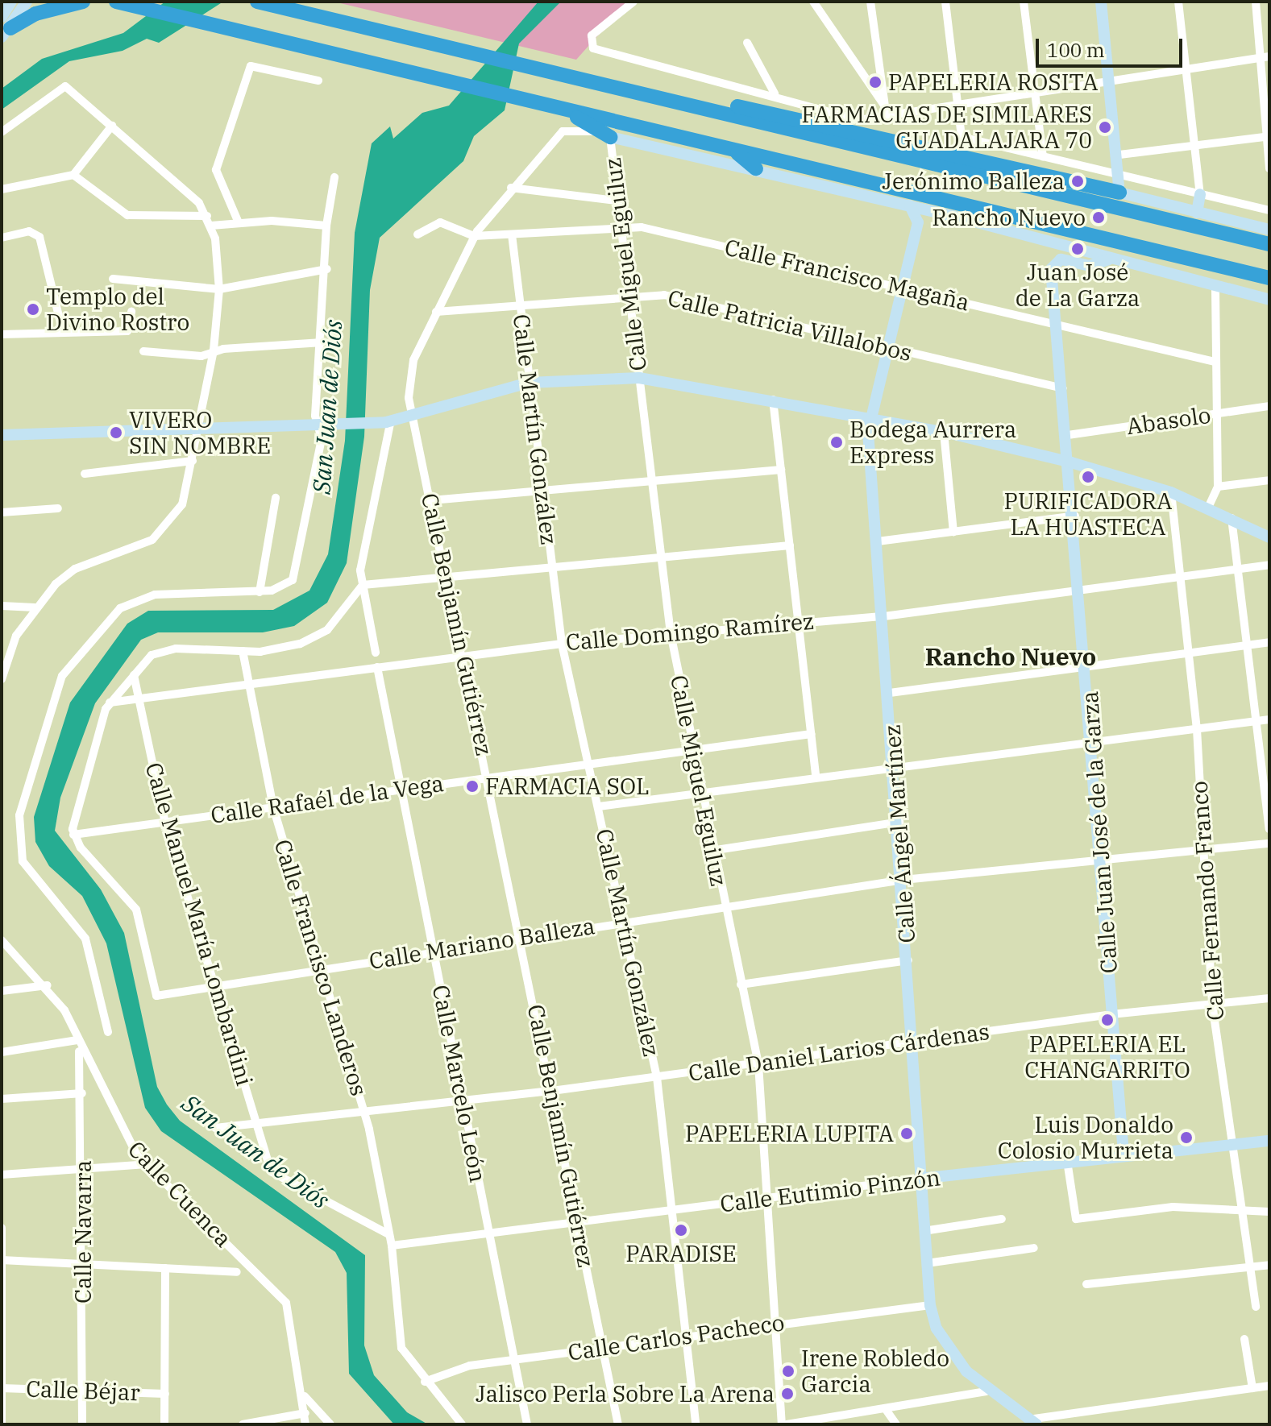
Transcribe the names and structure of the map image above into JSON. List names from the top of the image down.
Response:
{
  "streets": {
    "street": [
      "Calle Miguel Eguiluz",
      "Calle Francisco Magaña",
      "Calle Patricia Villalobos",
      "Abasolo",
      "Calle Martín González",
      "Calle Benjamín Gutiérrez",
      "Calle Domingo Ramírez",
      "Calle Rafaél de la Vega",
      "Calle Juan José de la Garza",
      "Calle Ángel Martínez",
      "Calle Fernando Franco",
      "Calle Manuel María Lombardini",
      "Calle Mariano Balleza",
      "Calle Francisco Landeros",
      "Calle Daniel Larios Cárdenas",
      "Calle Marcelo León",
      "Calle Eutimio Pinzón",
      "Calle Cuenca",
      "Calle Navarra",
      "Calle Carlos Pacheco",
      "Calle Béjar"
    ]
  },
  "crossings": [
    ["Calle Miguel Eguiluz", "Calle Francisco Magaña"],
    ["Calle Miguel Eguiluz", "Calle Patricia Villalobos"],
    ["Calle Miguel Eguiluz", "Calle Benjamín Gutiérrez"],
    ["Calle Miguel Eguiluz", "Calle Domingo Ramírez"],
    ["Calle Miguel Eguiluz", "Calle Rafaél de la Vega"],
    ["Calle Miguel Eguiluz", "Calle Mariano Balleza"],
    ["Calle Miguel Eguiluz", "Calle Daniel Larios Cárdenas"],
    ["Calle Miguel Eguiluz", "Calle Eutimio Pinzón"],
    ["Calle Miguel Eguiluz", "Calle Carlos Pacheco"],
    ["Calle Francisco Magaña", "Calle Martín González"],
    ["Calle Francisco Magaña", "Calle Benjamín Gutiérrez"],
    ["Calle Francisco Magaña", "Calle Juan José de la Garza"],
    ["Calle Francisco Magaña", "Calle Ángel Martínez"],
    ["Calle Patricia Villalobos", "Calle Martín González"],
    ["Calle Patricia Villalobos", "Calle Benjamín Gutiérrez"],
    ["Calle Patricia Villalobos", "Calle Juan José de la Garza"],
    ["Calle Patricia Villalobos", "Calle Ángel Martínez"],
    ["Abasolo", "Calle Juan José de la Garza"],
    ["Calle Martín González", "Calle Domingo Ramírez"],
    ["Calle Martín González", "Calle Rafaél de la Vega"],
    ["Calle Martín González", "Calle Mariano Balleza"],
    ["Calle Martín González", "Calle Daniel Larios Cárdenas"],
    ["Calle Martín González", "Calle Eutimio Pinzón"],
    ["Calle Martín González", "Calle Carlos Pacheco"],
    ["Calle Benjamín Gutiérrez", "Calle Domingo Ramírez"],
    ["Calle Benjamín Gutiérrez", "Calle Rafaél de la Vega"],
    ["Calle Benjamín Gutiérrez", "Calle Mariano Balleza"],
    ["Calle Benjamín Gutiérrez", "Calle Daniel Larios Cárdenas"],
    ["Calle Benjamín Gutiérrez", "Calle Eutimio Pinzón"],
    ["Calle Benjamín Gutiérrez", "Calle Carlos Pacheco"],
    ["Calle Domingo Ramírez", "Calle Juan José de la Garza"],
    ["Calle Domingo Ramírez", "Calle Ángel Martínez"],
    ["Calle Domingo Ramírez", "Calle Fernando Franco"],
    ["Calle Domingo Ramírez", "Calle Manuel María Lombardini"],
    ["Calle Domingo Ramírez", "Calle Francisco Landeros"],
    ["Calle Domingo Ramírez", "Calle Marcelo León"],
    ["Calle Rafaél de la Vega", "Calle Manuel María Lombardini"],
    ["Calle Rafaél de la Vega", "Calle Mariano Balleza"],
    ["Calle Rafaél de la Vega", "Calle Francisco Landeros"],
    ["Calle Rafaél de la Vega", "Calle Marcelo León"],
    ["Calle Juan José de la Garza", "Calle Mariano Balleza"],
    ["Calle Juan José de la Garza", "Calle Daniel Larios Cárdenas"],
    ["Calle Juan José de la Garza", "Calle Eutimio Pinzón"],
    ["Calle Ángel Martínez", "Calle Mariano Balleza"],
    ["Calle Ángel Martínez", "Calle Daniel Larios Cárdenas"],
    ["Calle Ángel Martínez", "Calle Eutimio Pinzón"],
    ["Calle Ángel Martínez", "Calle Carlos Pacheco"],
    ["Calle Fernando Franco", "Calle Mariano Balleza"],
    ["Calle Fernando Franco", "Calle Daniel Larios Cárdenas"],
    ["Calle Fernando Franco", "Calle Eutimio Pinzón"],
    ["Calle Manuel María Lombardini", "Calle Mariano Balleza"],
    ["Calle Manuel María Lombardini", "Calle Francisco Landeros"],
    ["Calle Manuel María Lombardini", "Calle Daniel Larios Cárdenas"],
    ["Calle Mariano Balleza", "Calle Francisco Landeros"],
    ["Calle Mariano Balleza", "Calle Marcelo León"],
    ["Calle Francisco Landeros", "Calle Daniel Larios Cárdenas"],
    ["Calle Francisco Landeros", "Calle Eutimio Pinzón"],
    ["Calle Daniel Larios Cárdenas", "Calle Marcelo León"],
    ["Calle Marcelo León", "Calle Eutimio Pinzón"],
    ["Calle Marcelo León", "Calle Carlos Pacheco"],
    ["Calle Cuenca", "Calle Navarra"],
    ["Calle Navarra", "Calle Béjar"]
  ],
  "districts": ["Rancho Nuevo"],
  "water": ["San Juan de Diós"],
  "places": [
    "PAPELERIA ROSITA",
    "FARMACIAS DE SIMILARES GUADALAJARA 70",
    "Jerónimo Balleza",
    "Rancho Nuevo",
    "Juan José de La Garza",
    "Templo del Divino Rostro",
    "VIVERO SIN NOMBRE",
    "Bodega Aurrera Express",
    "PURIFICADORA LA HUASTECA",
    "FARMACIA SOL",
    "PAPELERIA EL CHANGARRITO",
    "PAPELERIA LUPITA",
    "Luis Donaldo Colosio Murrieta",
    "PARADISE",
    "Irene Robledo Garcia",
    "Jalisco Perla Sobre La Arena"
  ],
  "scale_bar": "100 m"
}
